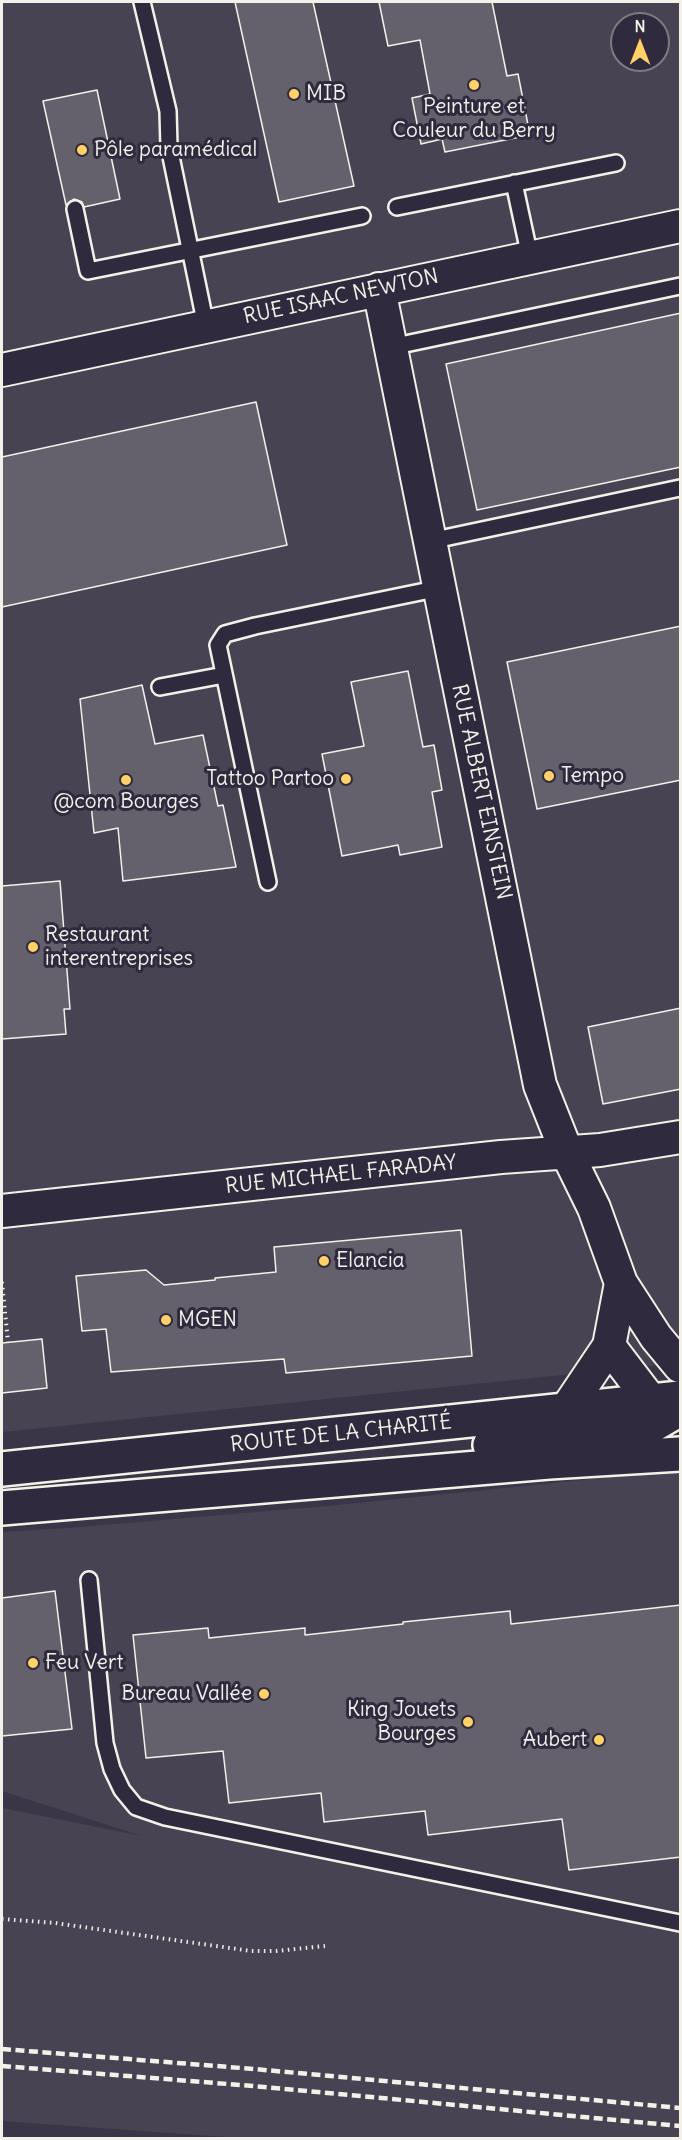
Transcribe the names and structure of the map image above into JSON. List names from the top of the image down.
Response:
{
  "streets": {
    "main road": ["ROUTE DE LA CHARITÉ"],
    "street": ["RUE ISAAC NEWTON", "RUE ALBERT EINSTEIN", "RUE MICHAEL FARADAY"]
  },
  "crossings": [
    ["RUE ISAAC NEWTON", "RUE ALBERT EINSTEIN"],
    ["RUE ALBERT EINSTEIN", "RUE MICHAEL FARADAY"]
  ],
  "places": [
    "Peinture et Couleur du Berry",
    "MIB",
    "Pôle paramédical",
    "Tempo",
    "Tattoo Partoo",
    "@com Bourges",
    "Restaurant interentreprises",
    "Elancia",
    "MGEN",
    "Feu Vert",
    "Bureau Vallée",
    "King Jouets Bourges",
    "Aubert"
  ],
  "north": "top"
}
